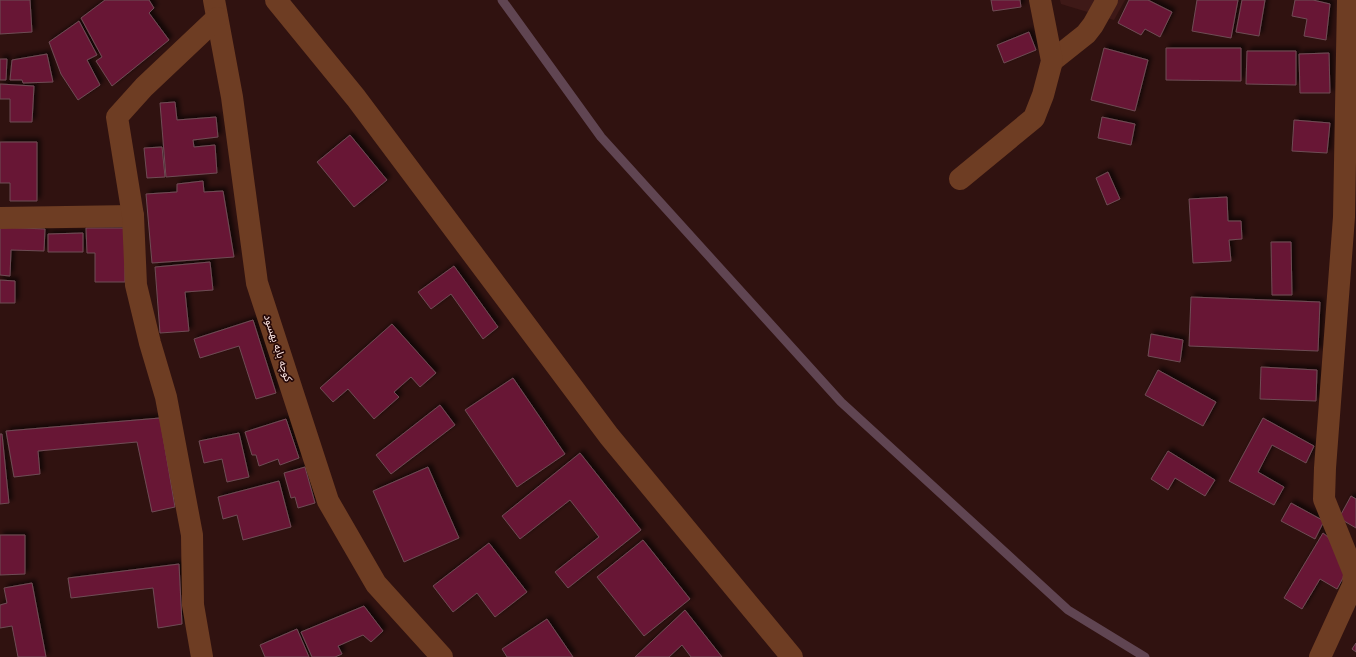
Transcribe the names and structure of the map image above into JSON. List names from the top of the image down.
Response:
{
  "streets": {
    "street": ["کوچه بابه بهسود"]
  }
}
